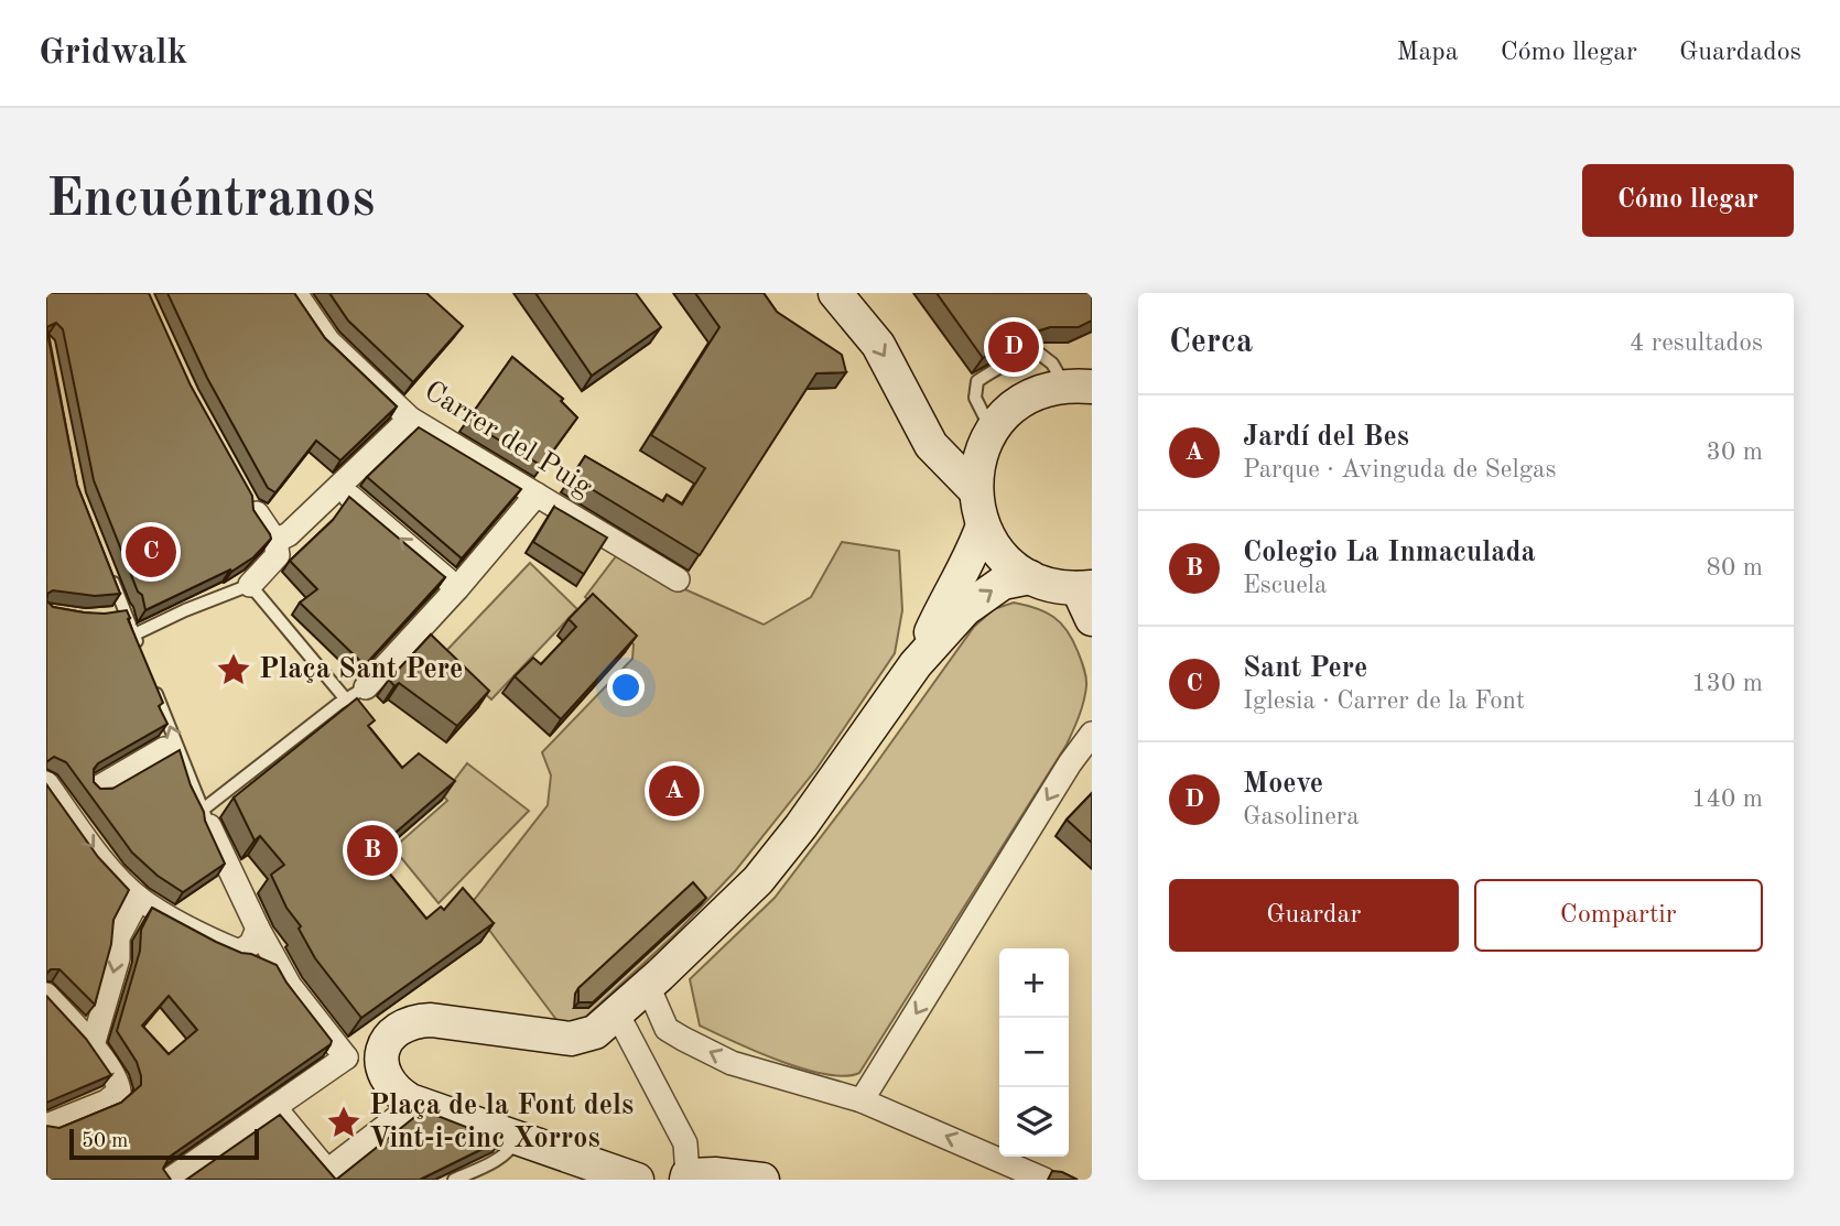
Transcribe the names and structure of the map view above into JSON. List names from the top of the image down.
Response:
{
  "streets": {
    "street": ["Carrer del Puig"]
  },
  "places": {
    "place": ["Plaça Sant Pere", "Plaça de la Font dels Vint-i-cinc Xorros"]
  },
  "scale_bar": "50 m",
  "page": {
    "header": "Gridwalk",
    "nav": ["Mapa", "Cómo llegar", "Guardados"],
    "buttons": [
      "Cómo llegar",
      ["Guardar", "Compartir"]
    ],
    "title": "Encuéntranos",
    "heading": ["Cerca", "4 resultados"],
    "pins": [
      "D",
      "C",
      "A",
      "B"
    ],
    "list": [
      {
        "mark": "A",
        "name": "Jardí del Bes",
        "note": "Parque · Avinguda de Selgas",
        "value": "30 m"
      },
      {
        "mark": "B",
        "name": "Colegio La Inmaculada",
        "note": "Escuela",
        "value": "80 m"
      },
      {
        "mark": "C",
        "name": "Sant Pere",
        "note": "Iglesia · Carrer de la Font",
        "value": "130 m"
      },
      {
        "mark": "D",
        "name": "Moeve",
        "note": "Gasolinera",
        "value": "140 m"
      }
    ],
    "map_buttons": ["+", "−"],
    "scale": "50 m"
  }
}
